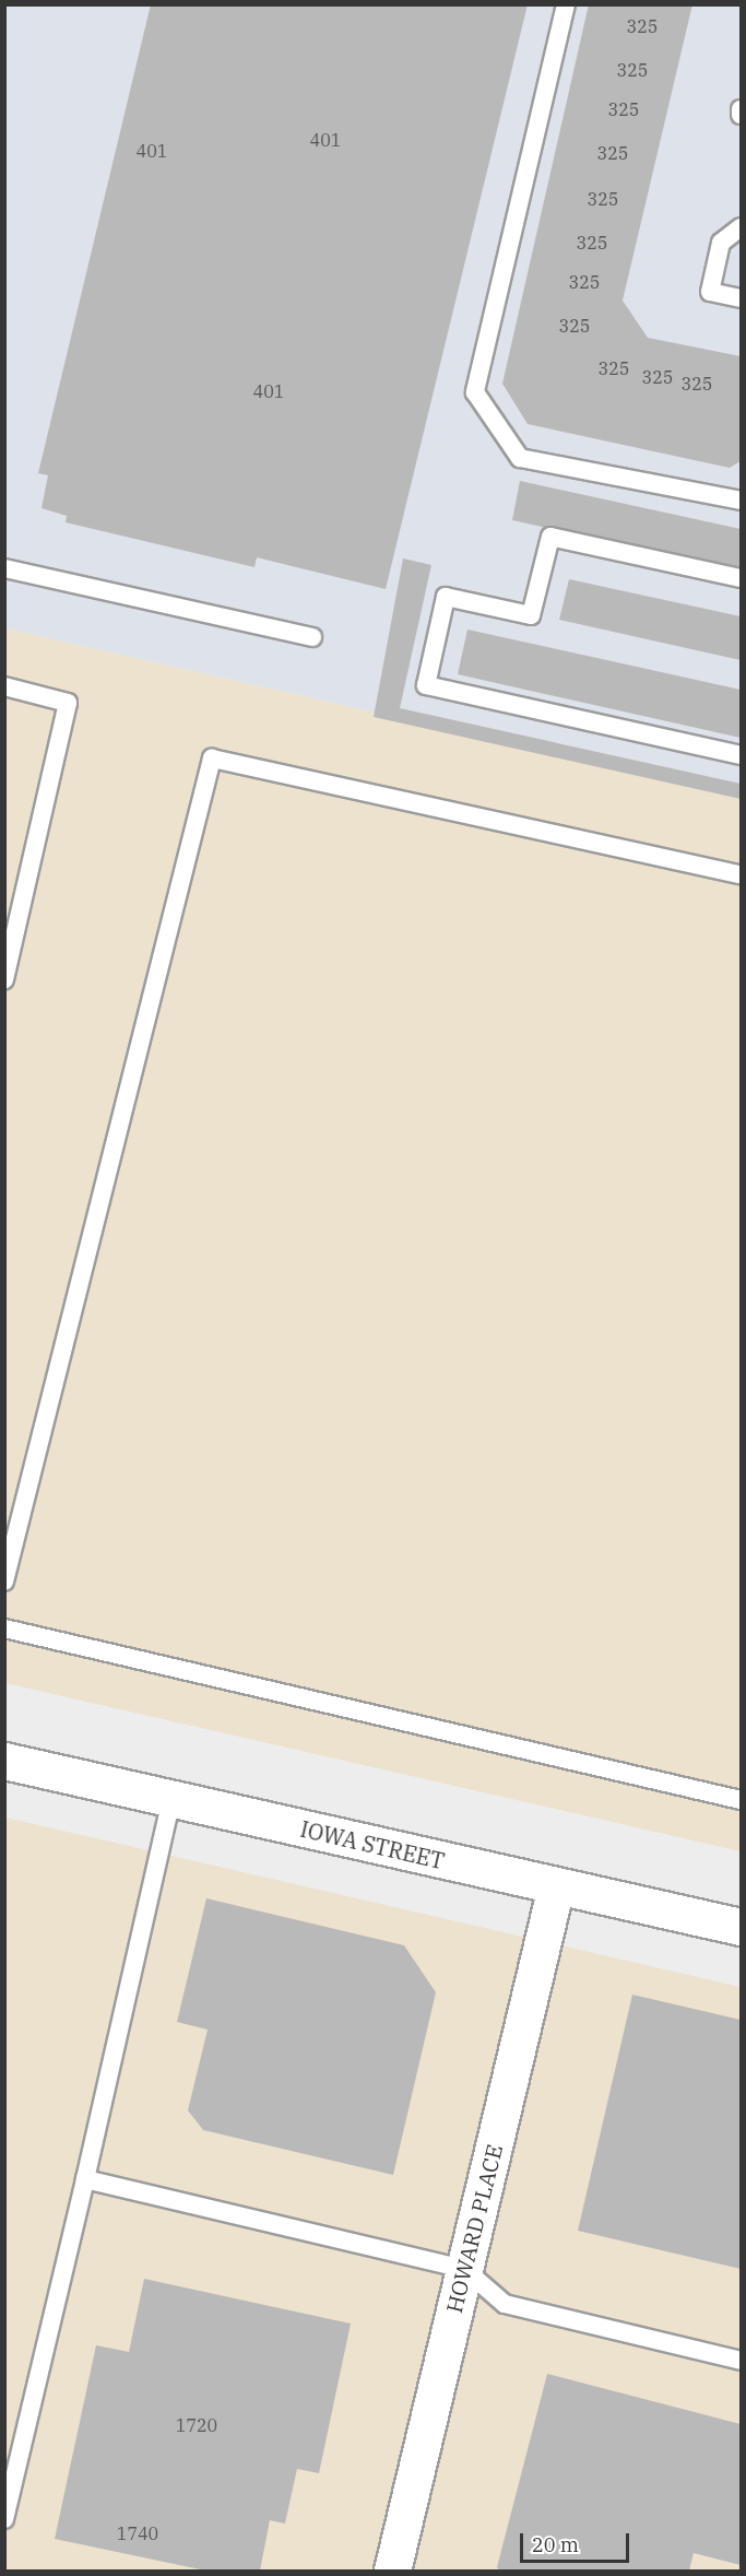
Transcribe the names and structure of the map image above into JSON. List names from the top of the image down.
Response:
{
  "streets": {
    "street": ["IOWA STREET", "HOWARD PLACE"]
  },
  "crossings": [
    ["IOWA STREET", "HOWARD PLACE"]
  ],
  "house_numbers": [
    "325",
    "325",
    "325",
    "401",
    "401",
    "325",
    "325",
    "325",
    "325",
    "325",
    "325",
    "325",
    "325",
    "401",
    "1720",
    "1740"
  ],
  "scale_bar": "20 m"
}
